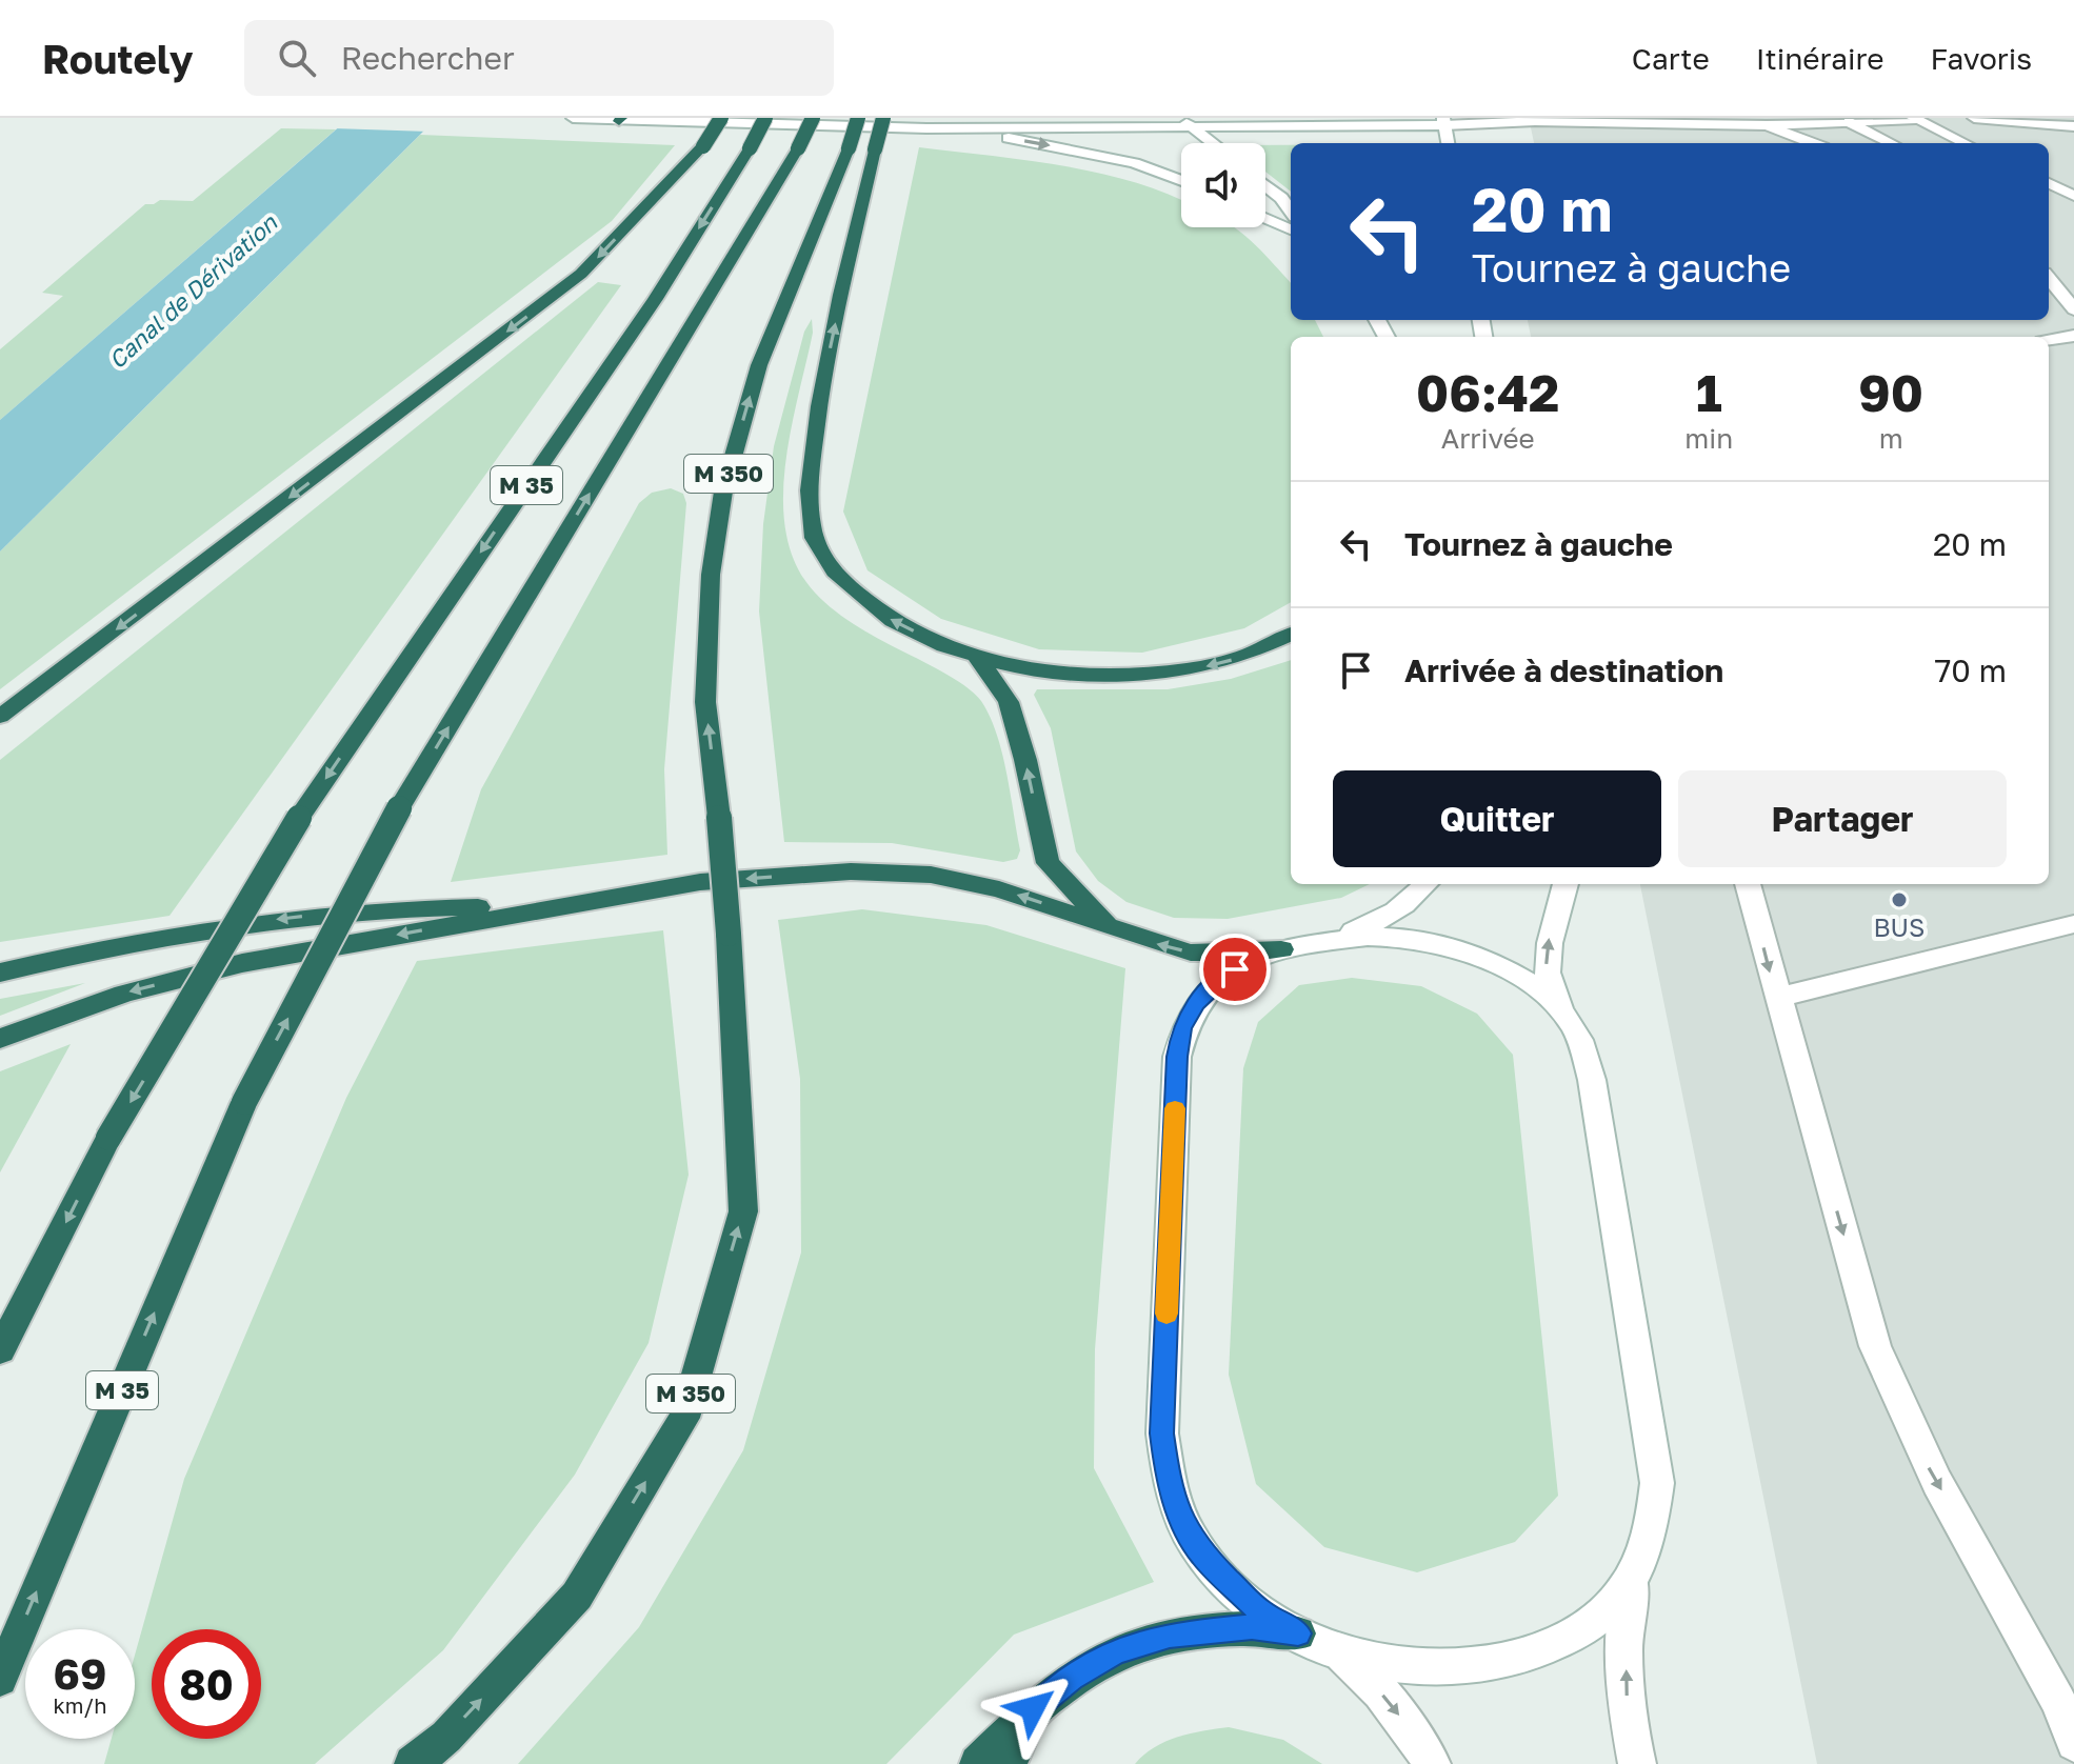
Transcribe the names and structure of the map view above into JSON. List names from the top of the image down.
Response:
{
  "streets": {
    "highway": ["M 350", "M 35"]
  },
  "water": ["Canal de Dérivation"],
  "places": ["BUS"],
  "page": {
    "header": "Routely",
    "search": "Rechercher",
    "nav": ["Carte", "Itinéraire", "Favoris"],
    "turn": ["20 m", "Tournez à gauche"],
    "eta": [
      "06:42",
      "Arrivée",
      "1",
      "min",
      "90",
      "m"
    ],
    "list": [
      {
        "name": "Tournez à gauche",
        "value": "20 m"
      },
      {
        "name": "Arrivée à destination",
        "value": "70 m"
      }
    ],
    "buttons": ["Quitter", "Partager"],
    "speed": "69 km/h",
    "limit": "80"
  }
}
